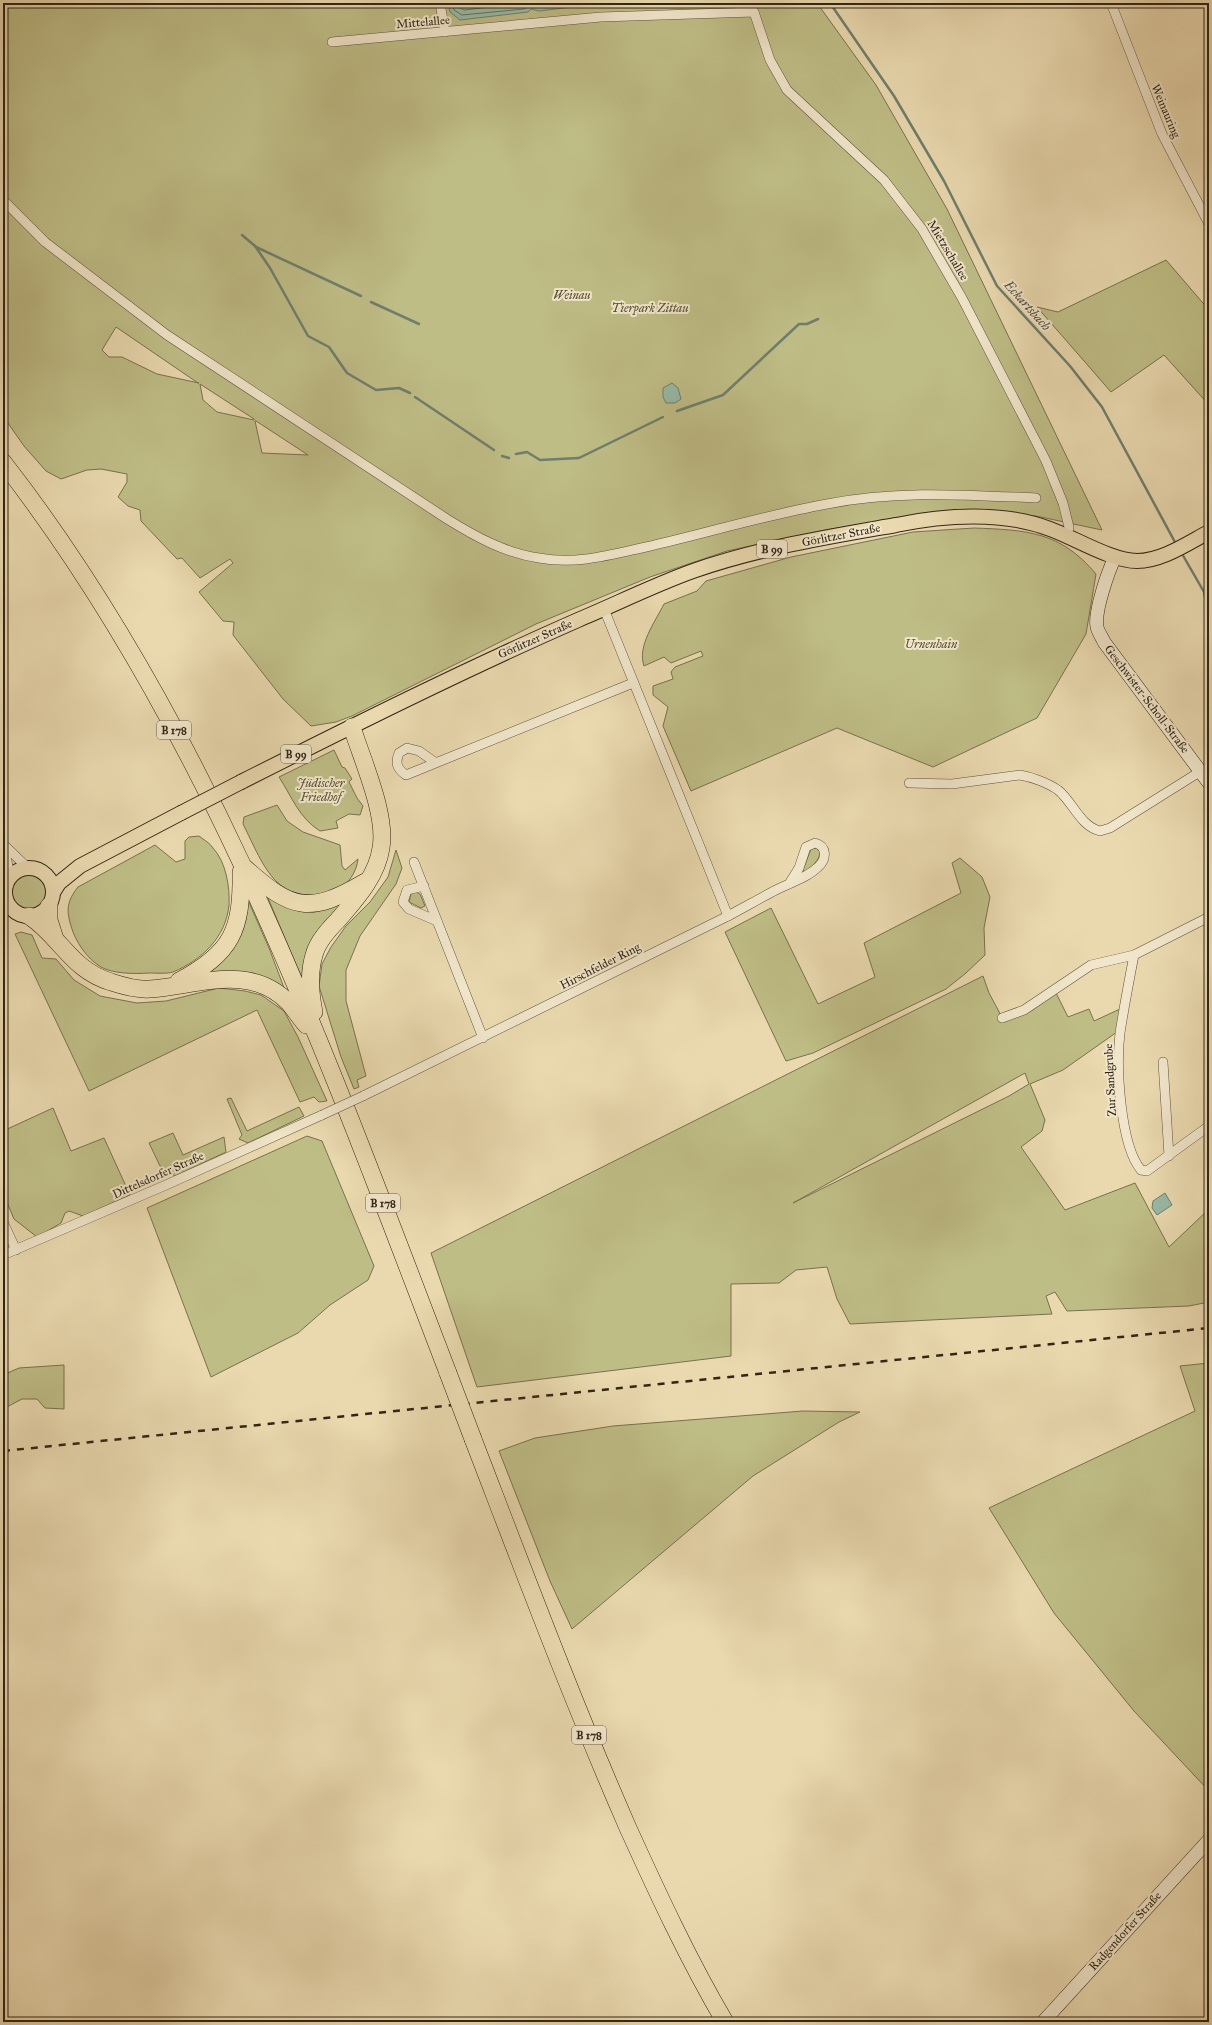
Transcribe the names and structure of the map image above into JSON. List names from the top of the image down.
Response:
{
  "streets": {
    "highway": ["B 178"],
    "main road": ["Görlitzer Straße", "B 99"],
    "street": [
      "Mittelallee",
      "Weinauring",
      "Mietzschallee",
      "Geschwister-Scholl-Straße",
      "Hirschfelder Ring",
      "Zur Sandgrube",
      "Dittelsdorfer Straße",
      "Radgendorfer Straße"
    ]
  },
  "crossings": [
    ["Mittelallee", "Mietzschallee"],
    ["Mietzschallee", "Görlitzer Straße"],
    ["Görlitzer Straße", "B 99"],
    ["Görlitzer Straße", "Geschwister-Scholl-Straße"],
    ["Hirschfelder Ring", "Dittelsdorfer Straße"]
  ],
  "water": ["Eckartsbach"],
  "parks": [
    "Weinau",
    "Tierpark Zittau",
    "Urnenhain",
    "Jüdischer Friedhof"
  ]
}
